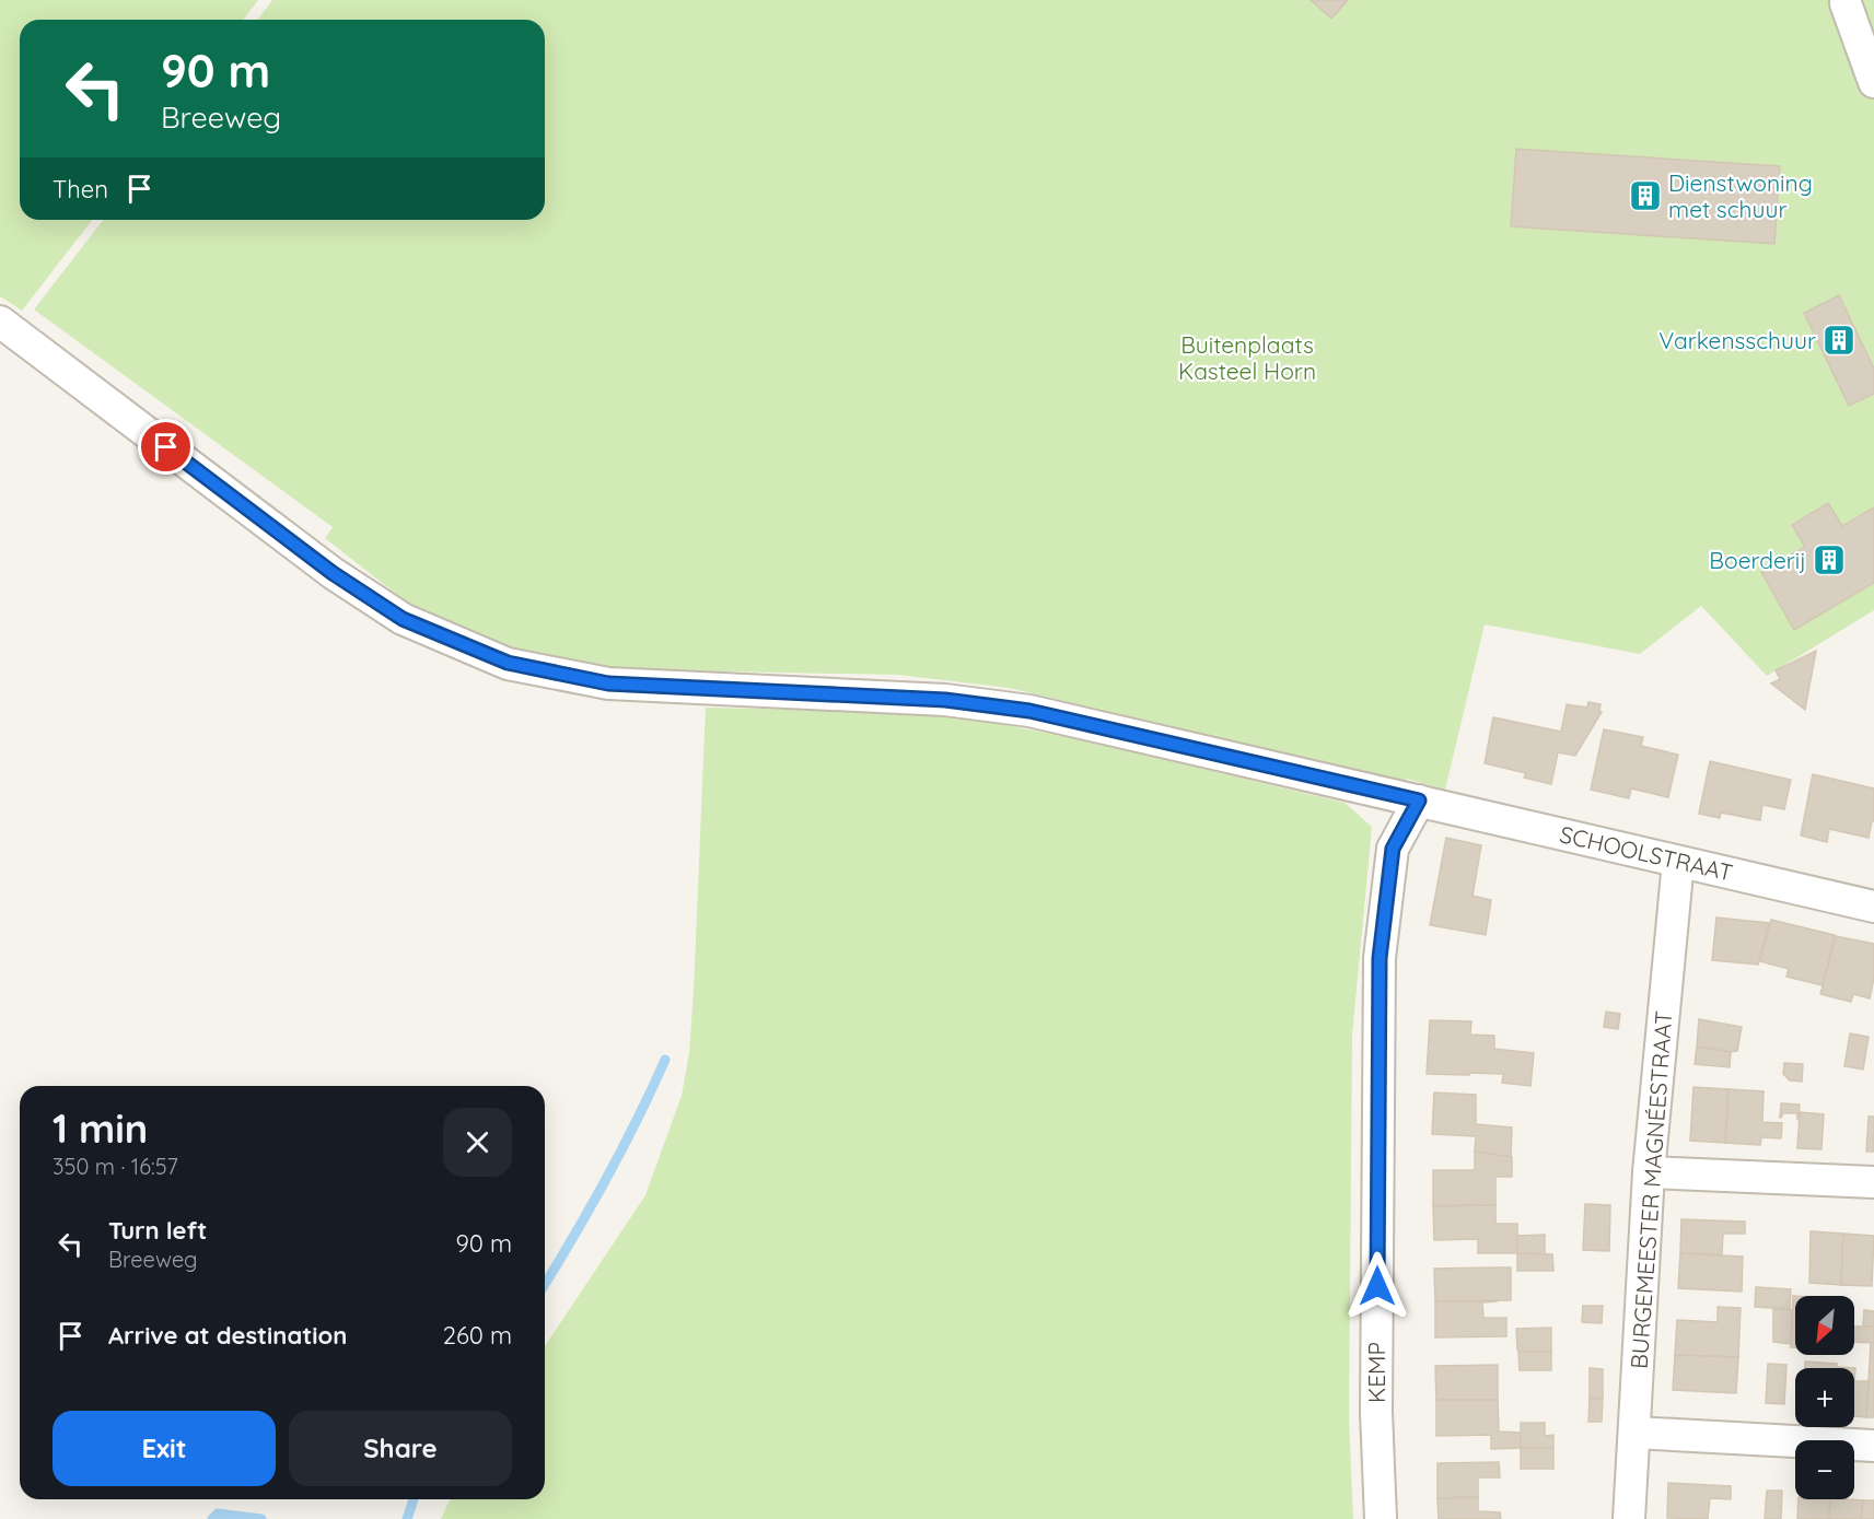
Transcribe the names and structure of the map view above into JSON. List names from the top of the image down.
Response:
{
  "streets": {
    "street": ["SCHOOLSTRAAT", "BURGEMEESTER MAGNÉESTRAAT", "KEMP"]
  },
  "crossings": [
    ["SCHOOLSTRAAT", "BURGEMEESTER MAGNÉESTRAAT"],
    ["SCHOOLSTRAAT", "KEMP"]
  ],
  "parks": ["Buitenplaats Kasteel Horn"],
  "places": {
    "building": ["Dienstwoning met schuur", "Varkensschuur", "Boerderij"]
  },
  "north": "bottom left",
  "page": {
    "turn": ["90 m", "Breeweg"],
    "then": "Then",
    "heading": ["1 min", "350 m · 16:57"],
    "list": [
      {
        "name": "Turn left",
        "note": "Breeweg",
        "value": "90 m"
      },
      {
        "name": "Arrive at destination",
        "value": "260 m"
      }
    ],
    "map_buttons": ["+", "−"],
    "buttons": ["Exit", "Share"]
  }
}
